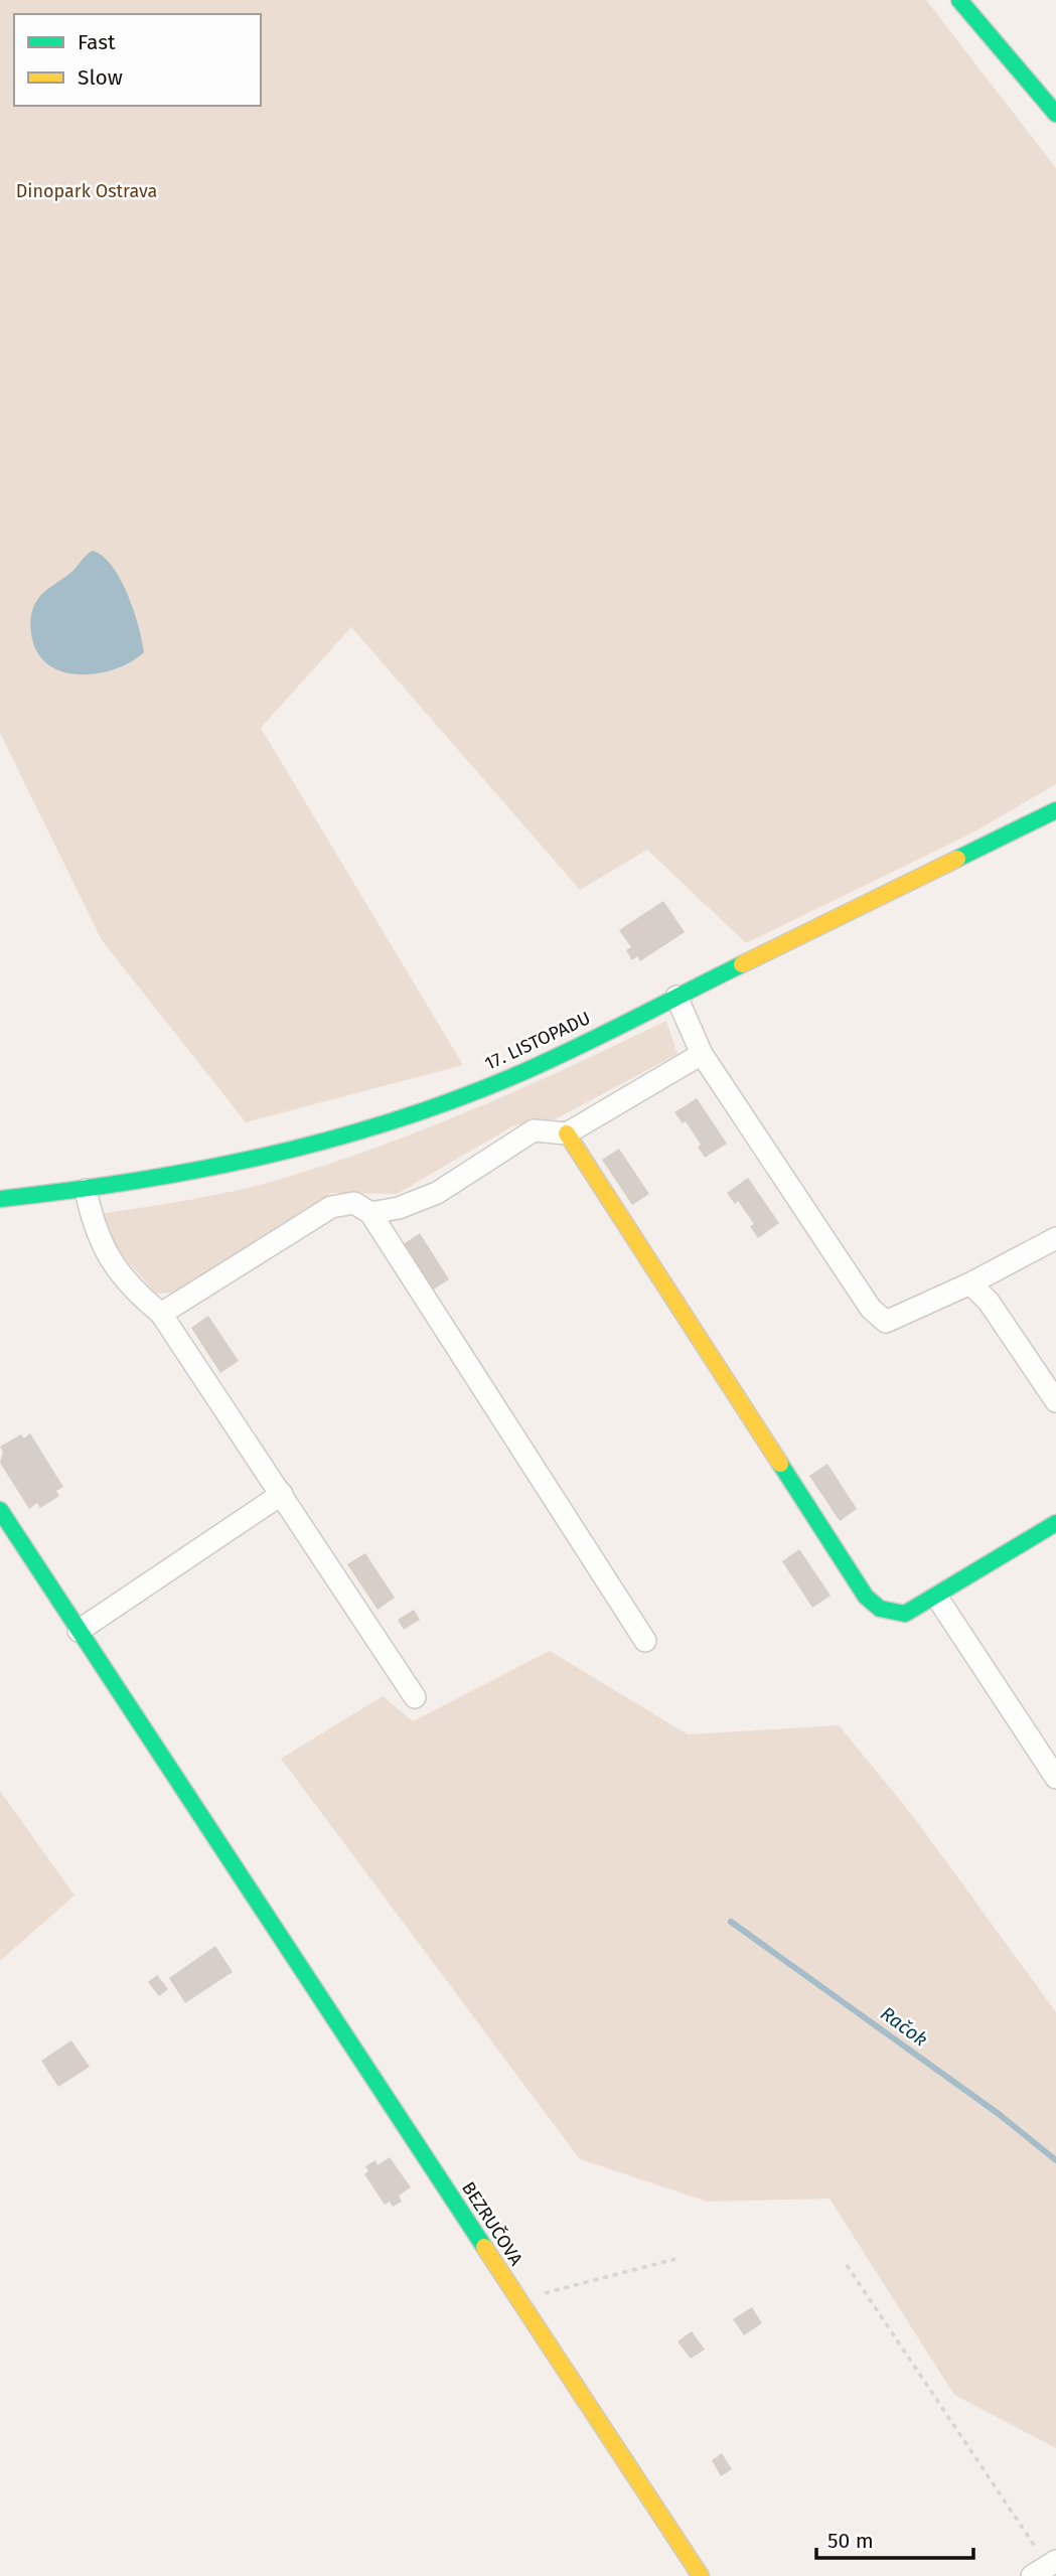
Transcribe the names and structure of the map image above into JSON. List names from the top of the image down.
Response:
{
  "streets": {
    "street": ["17. LISTOPADU", "BEZRUČOVA"]
  },
  "water": ["Račok"],
  "parks": ["Dinopark Ostrava"],
  "legend": ["Fast", "Slow"],
  "scale_bar": "50 m"
}
